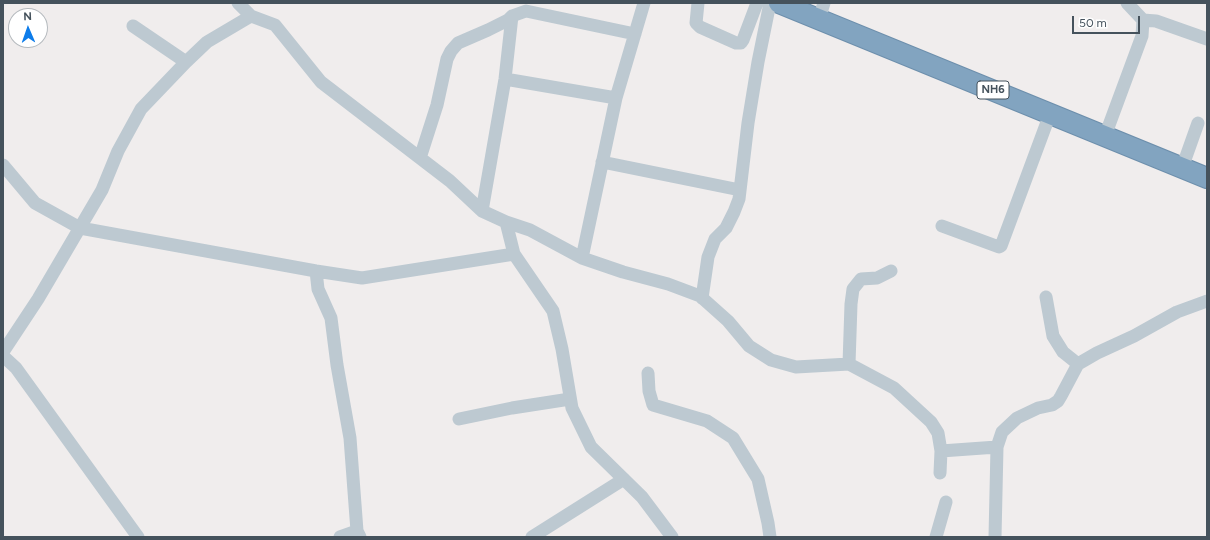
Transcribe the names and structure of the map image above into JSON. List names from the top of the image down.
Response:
{
  "streets": {
    "highway": ["NH6"]
  },
  "scale_bar": "50 m",
  "north": "top"
}
